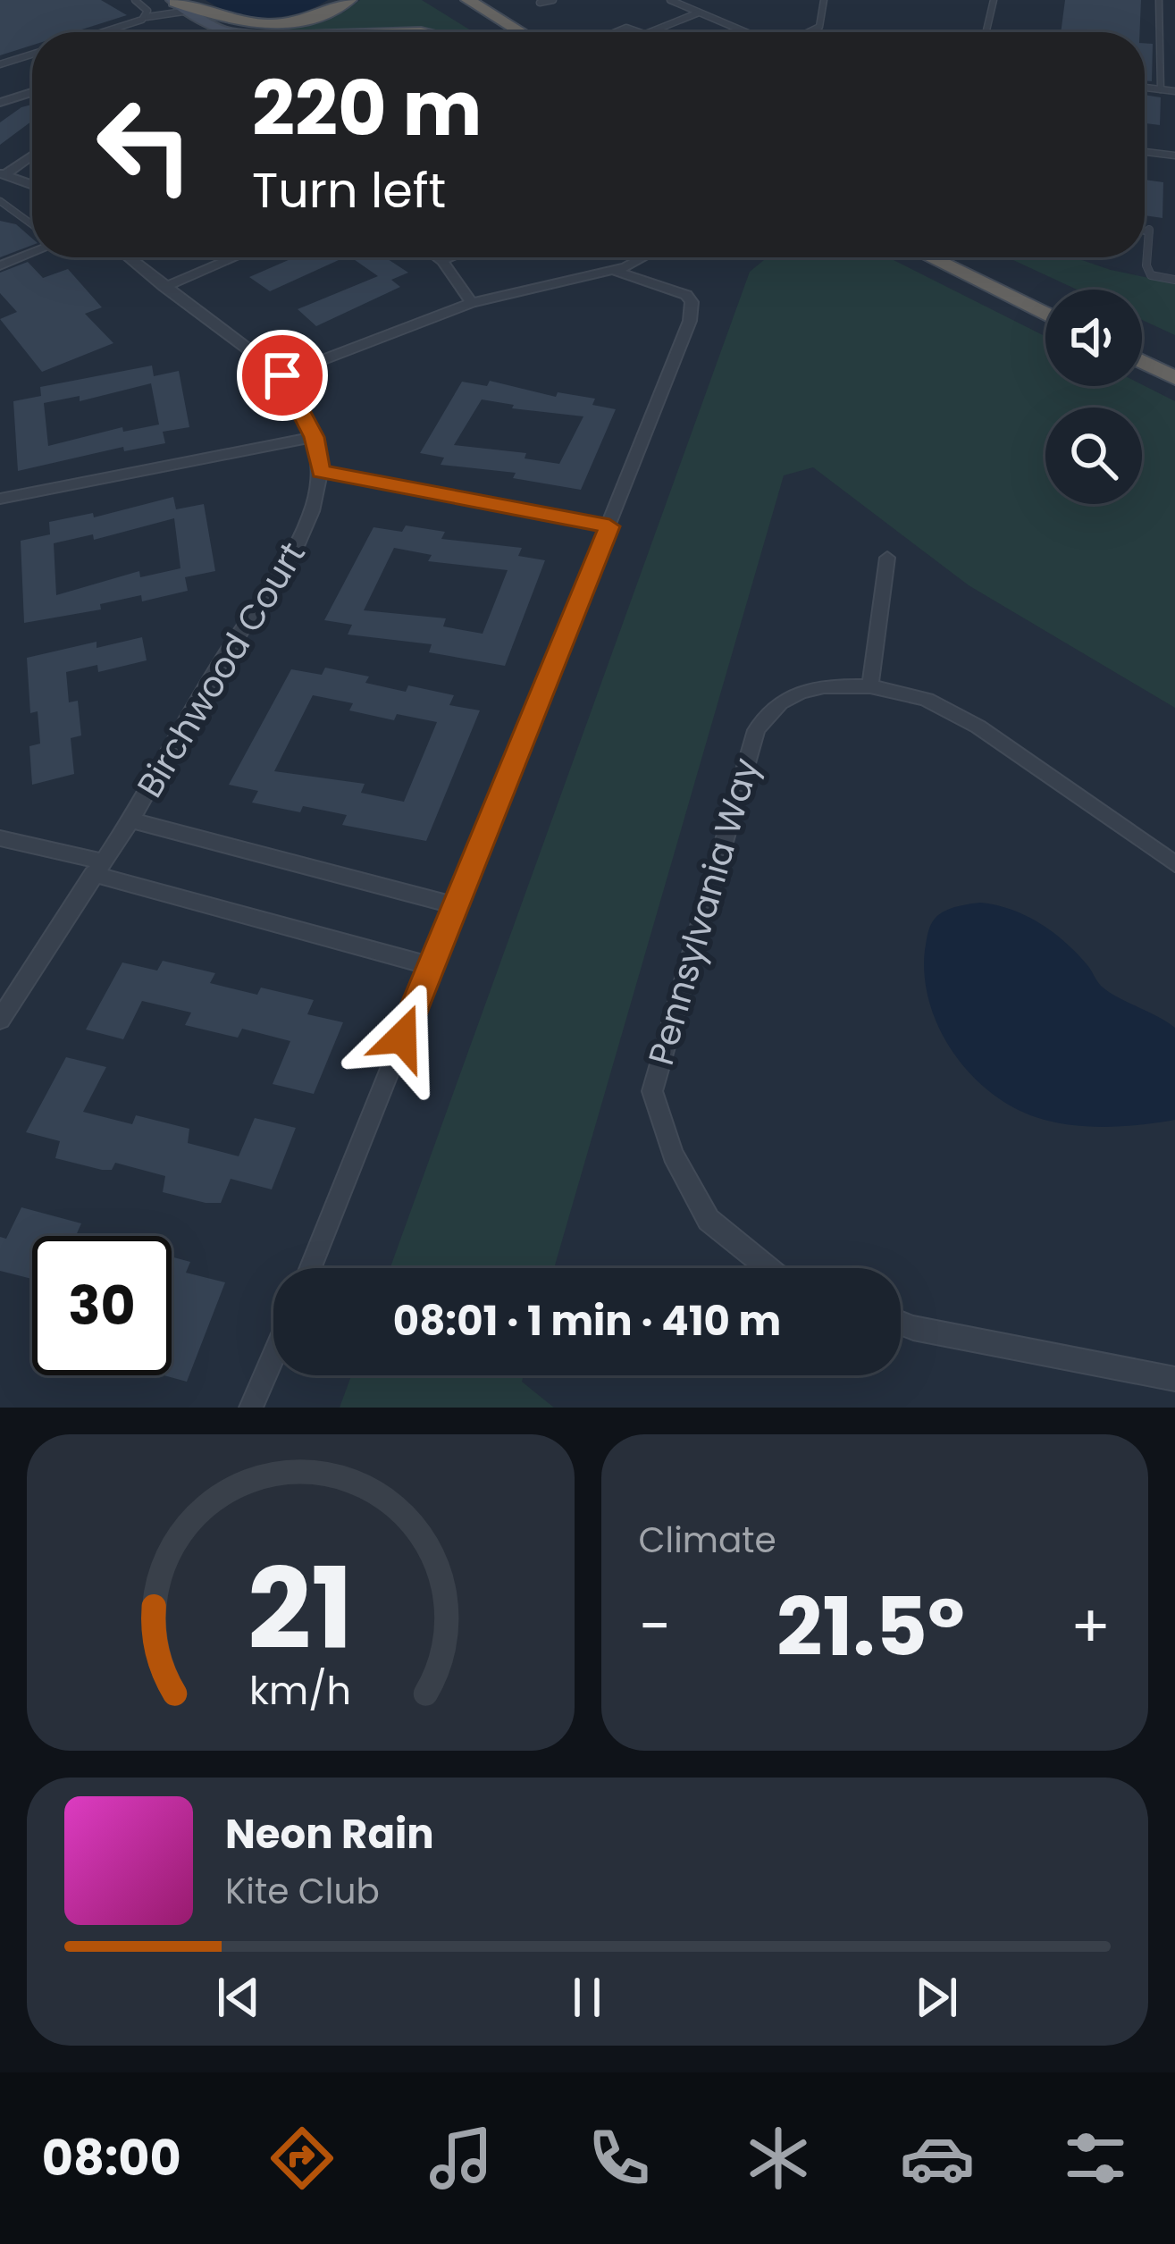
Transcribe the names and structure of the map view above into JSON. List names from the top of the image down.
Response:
{
  "streets": {
    "street": ["Birchwood Court", "Pennsylvania Way"]
  },
  "page": {
    "turn": ["220 m", "Turn left"],
    "limit": "30",
    "trip": "08:01 · 1 min · 410 m",
    "tile": "Climate",
    "heat": ["−", "21.5°", "+"],
    "song": ["Neon Rain", "Kite Club"],
    "tabs": "08:00",
    "gauge": ["21", "km/h"]
  }
}
